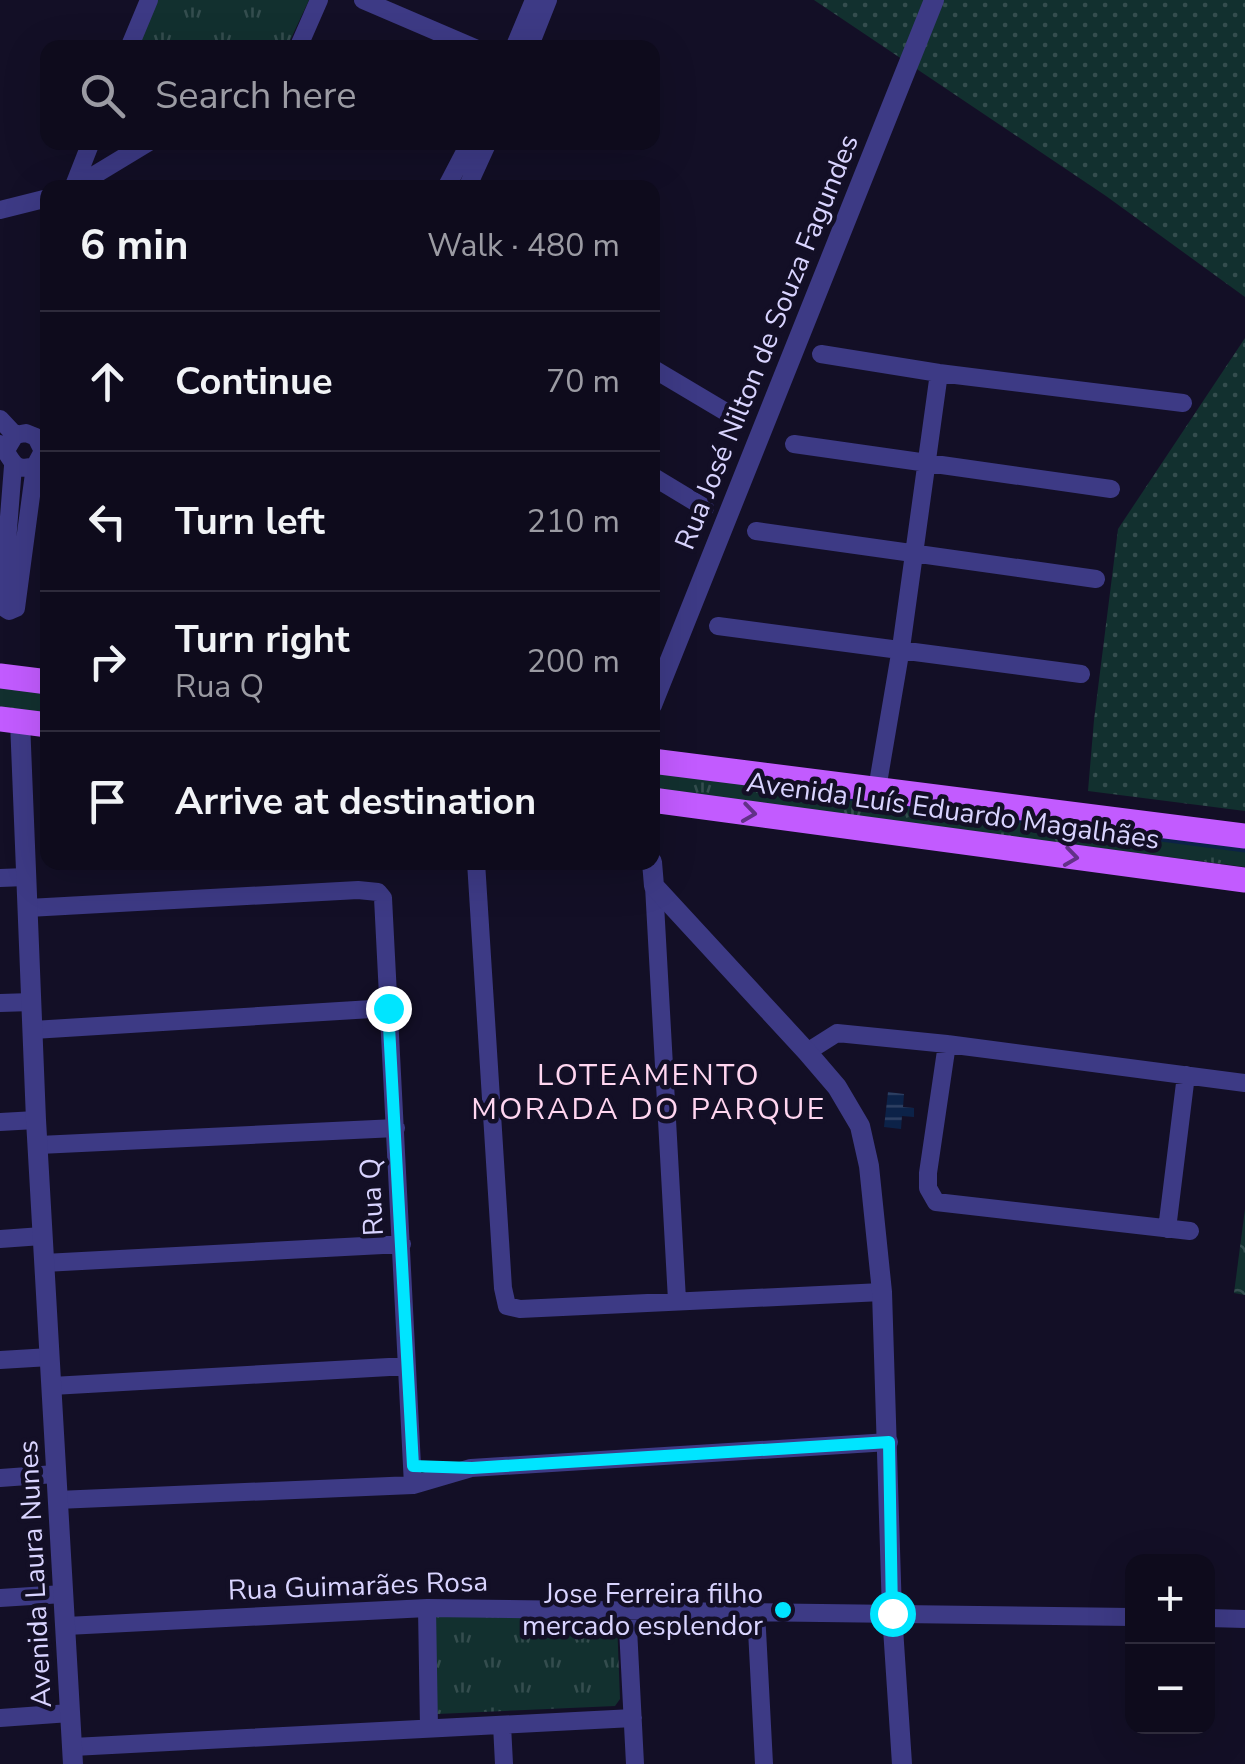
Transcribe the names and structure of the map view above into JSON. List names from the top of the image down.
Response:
{
  "streets": {
    "main road": ["Avenida Luís Eduardo Magalhães"],
    "street": [
      "Rua José Nilton de Souza Fagundes",
      "Rua Q",
      "Avenida Laura Nunes",
      "Rua Guimarães Rosa"
    ]
  },
  "crossings": [
    ["Rua Q", "Avenida Laura Nunes"],
    ["Avenida Laura Nunes", "Rua Guimarães Rosa"]
  ],
  "districts": ["LOTEAMENTO MORADA DO PARQUE"],
  "places": ["Jose Ferreira filho mercado esplendor"],
  "page": {
    "search": "Search here",
    "heading": ["6 min", "Walk · 480 m"],
    "list": [
      ["Continue", "70 m"],
      ["Turn left", "210 m"],
      ["Turn right", "Rua Q", "200 m"],
      "Arrive at destination"
    ],
    "map_buttons": ["+", "−"]
  }
}
